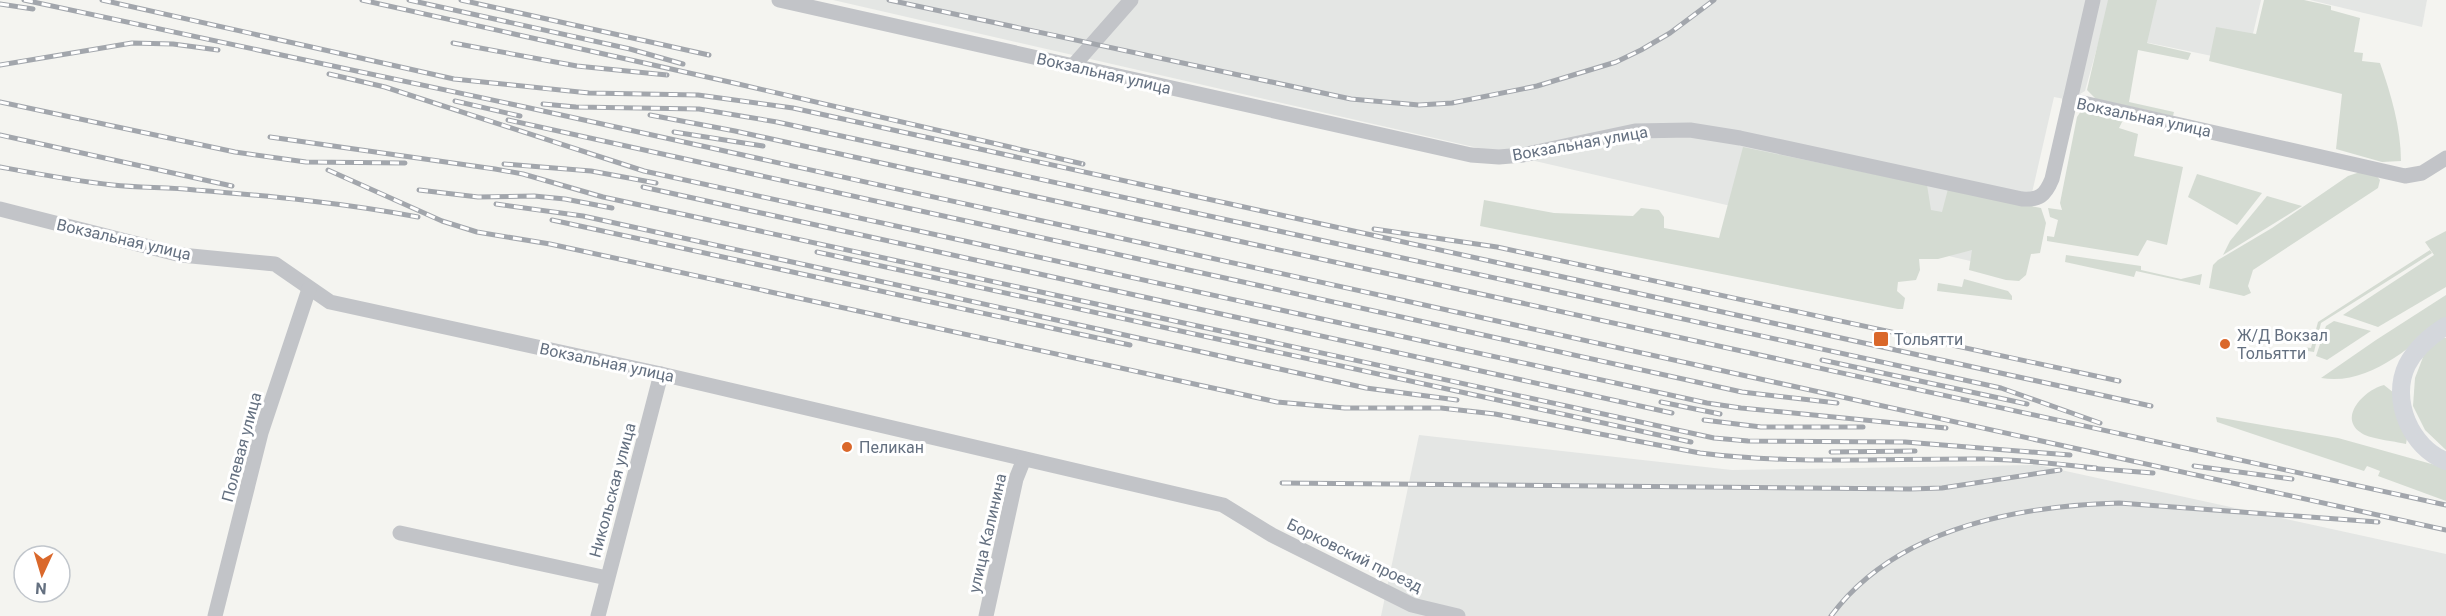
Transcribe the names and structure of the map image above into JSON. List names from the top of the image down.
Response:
{
  "streets": {
    "street": [
      "Вокзальная улица",
      "Полевая улица",
      "Никольская улица",
      "улица Калинина",
      "Борковский проезд"
    ]
  },
  "crossings": [
    ["Вокзальная улица", "Полевая улица"],
    ["Вокзальная улица", "Никольская улица"],
    ["Вокзальная улица", "улица Калинина"],
    ["Вокзальная улица", "Борковский проезд"]
  ],
  "places": {
    "transit": ["Тольятти"],
    "other": ["Ж/Д Вокзал Тольятти", "Пеликан"]
  },
  "north": "bottom"
}
